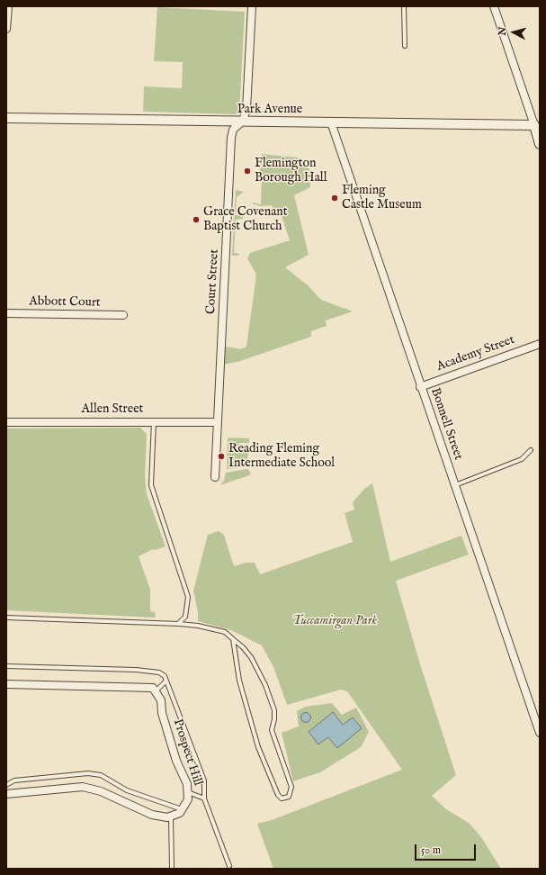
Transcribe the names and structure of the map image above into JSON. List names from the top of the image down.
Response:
{
  "streets": {
    "street": [
      "Park Avenue",
      "Court Street",
      "Abbott Court",
      "Academy Street",
      "Allen Street",
      "Bonnell Street",
      "Prospect Hill"
    ]
  },
  "crossings": [
    ["Park Avenue", "Court Street"],
    ["Park Avenue", "Bonnell Street"],
    ["Court Street", "Allen Street"],
    ["Academy Street", "Bonnell Street"]
  ],
  "parks": ["Tuccamirgan Park"],
  "places": [
    "Flemington Borough Hall",
    "Fleming Castle Museum",
    "Grace Covenant Baptist Church",
    "Reading Fleming Intermediate School"
  ],
  "scale_bar": "50 m",
  "north": "left"
}
